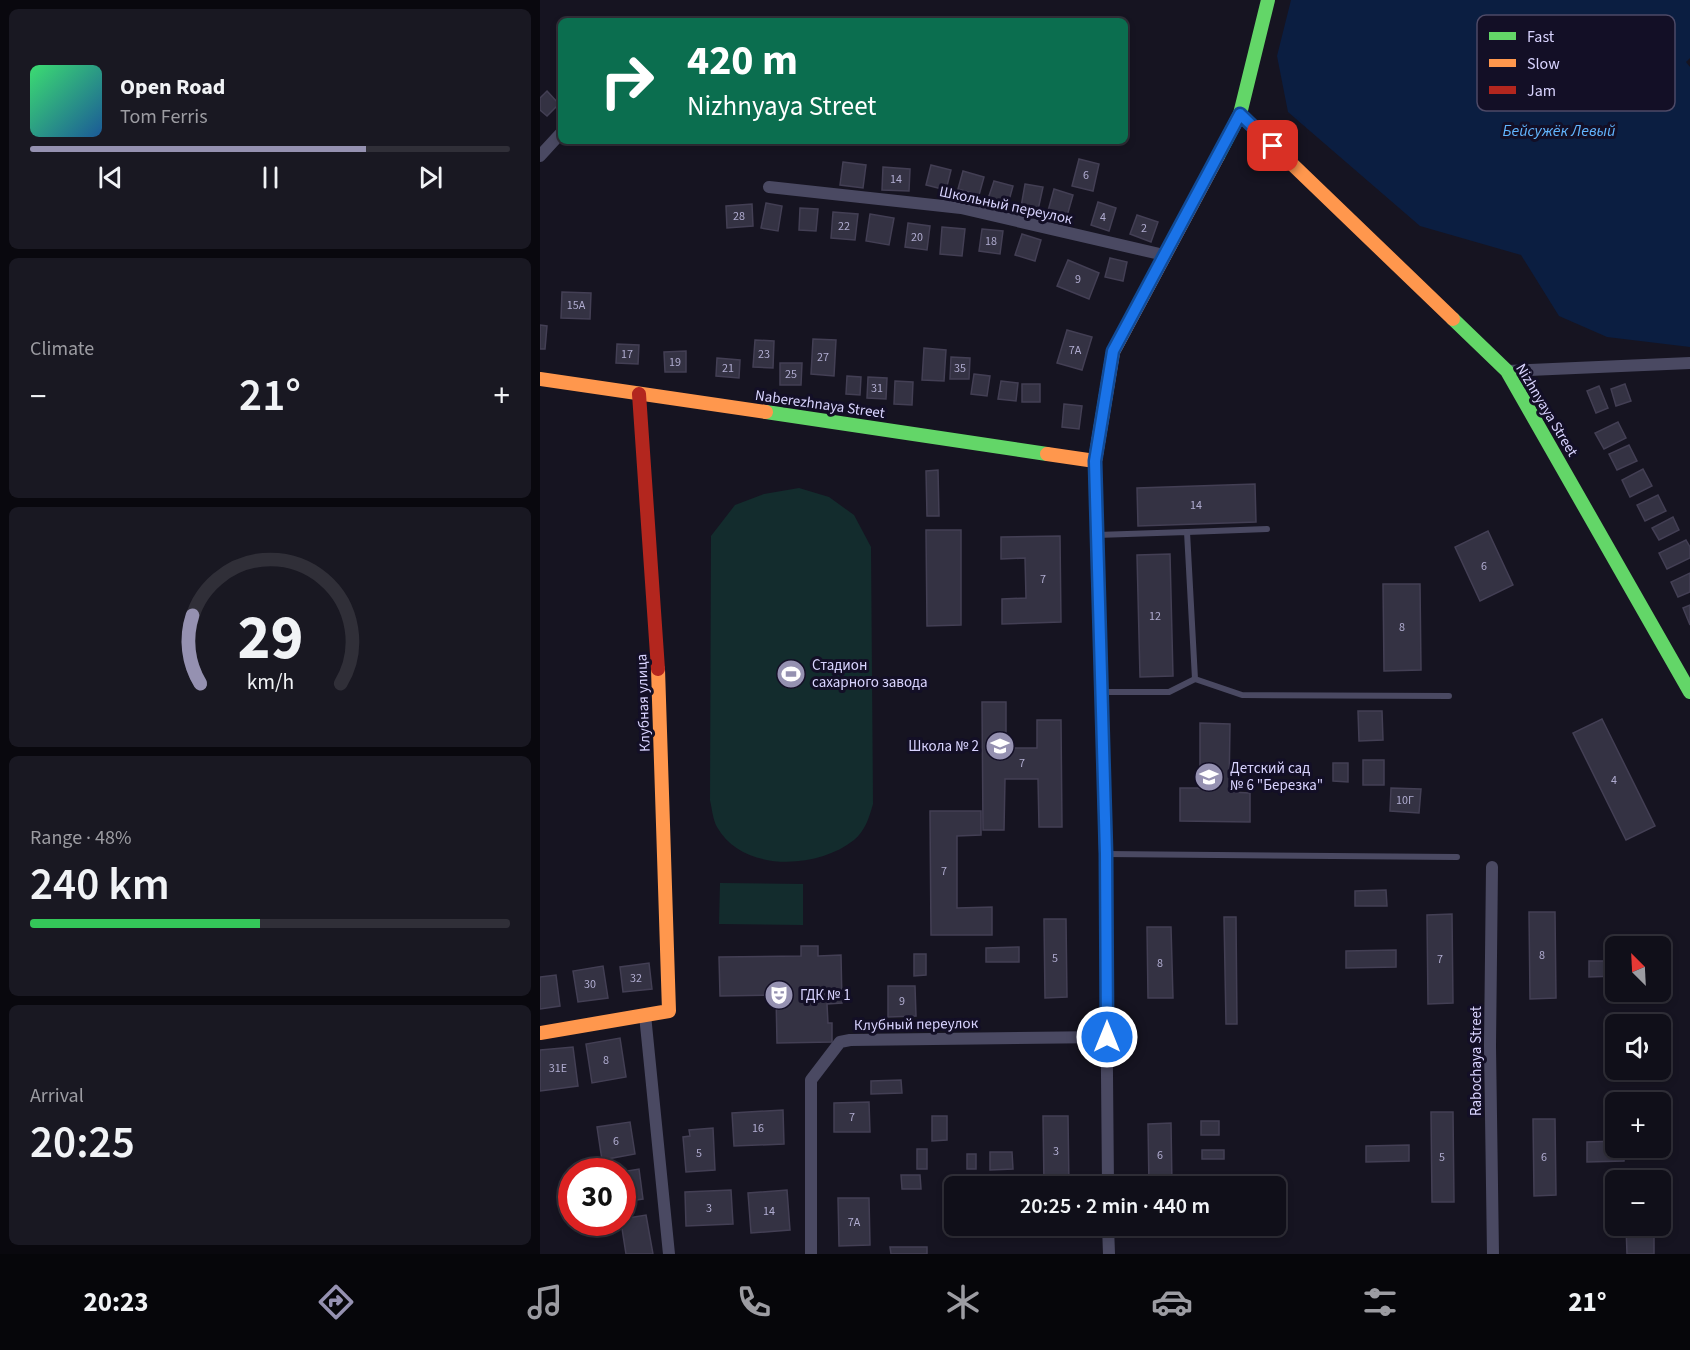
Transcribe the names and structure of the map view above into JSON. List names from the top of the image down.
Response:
{
  "streets": {
    "street": [
      "Школьный переулок",
      "Naberezhnaya Street",
      "Nizhnyaya Street",
      "Клубная улица",
      "Клубный переулок",
      "Rabochaya Street"
    ]
  },
  "crossings": [
    ["Naberezhnaya Street", "Клубная улица"]
  ],
  "water": ["Бейсужёк Левый"],
  "places": {
    "sports": ["Стадион сахарного завода"],
    "school or university": ["Школа № 2", "Детский сад № 6 \"Березка\""],
    "theatre": ["ГДК № 1"]
  },
  "house_numbers": [
    "6",
    "14",
    "28",
    "4",
    "22",
    "2",
    "20",
    "18",
    "9",
    "15А",
    "7А",
    "17",
    "23",
    "27",
    "19",
    "21",
    "35",
    "25",
    "31",
    "14",
    "6",
    "7",
    "12",
    "8",
    "7",
    "4",
    "10Г",
    "7",
    "8",
    "5",
    "7",
    "8",
    "32",
    "30",
    "9",
    "8",
    "31Е",
    "7",
    "16",
    "6",
    "3",
    "5",
    "6",
    "5",
    "6",
    "3",
    "14",
    "7А"
  ],
  "legend": ["Fast", "Slow", "Jam"],
  "north": "top left",
  "page": {
    "turn": ["420 m", "Nizhnyaya Street"],
    "song": ["Open Road", "Tom Ferris"],
    "tile": [
      "Climate",
      ["Range · 48%", "240 km"],
      ["Arrival", "20:25"]
    ],
    "heat": ["−", "21°", "+"],
    "map_buttons": ["+", "−"],
    "limit": "30",
    "trip": "20:25 · 2 min · 440 m",
    "tabs": ["20:23", "21°"],
    "gauge": ["29", "km/h"]
  }
}
